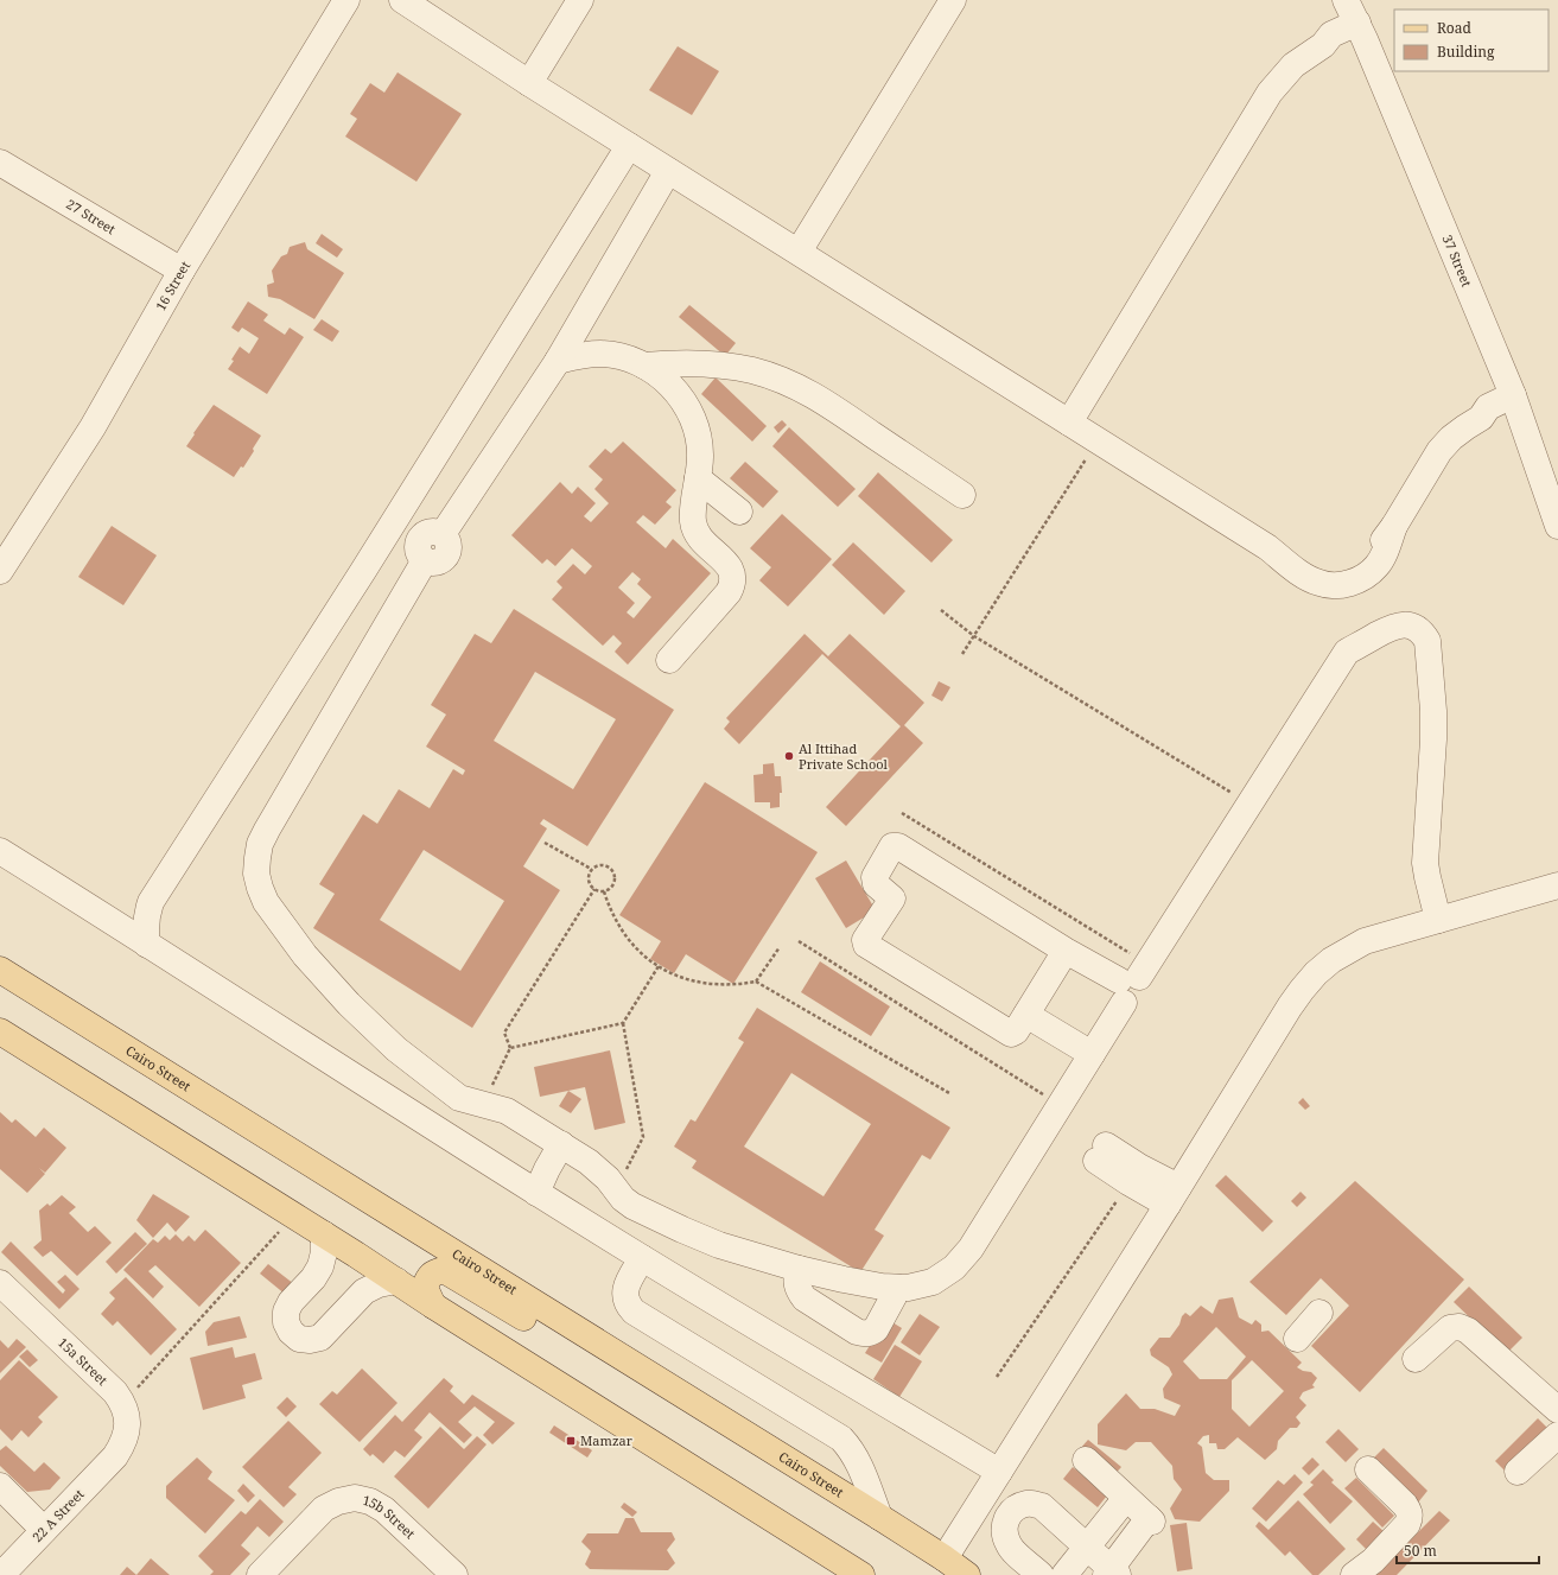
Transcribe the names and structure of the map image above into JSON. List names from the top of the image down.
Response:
{
  "streets": {
    "main road": ["Cairo Street"],
    "street": [
      "27 Street",
      "37 Street",
      "16 Street",
      "15a Street",
      "22 A Street",
      "15b Street"
    ]
  },
  "crossings": [
    ["27 Street", "16 Street"],
    ["15a Street", "22 A Street"]
  ],
  "places": {
    "other": ["Al Ittihad Private School"],
    "transit": ["Mamzar"]
  },
  "legend": ["Road", "Building"],
  "scale_bar": "50 m"
}
